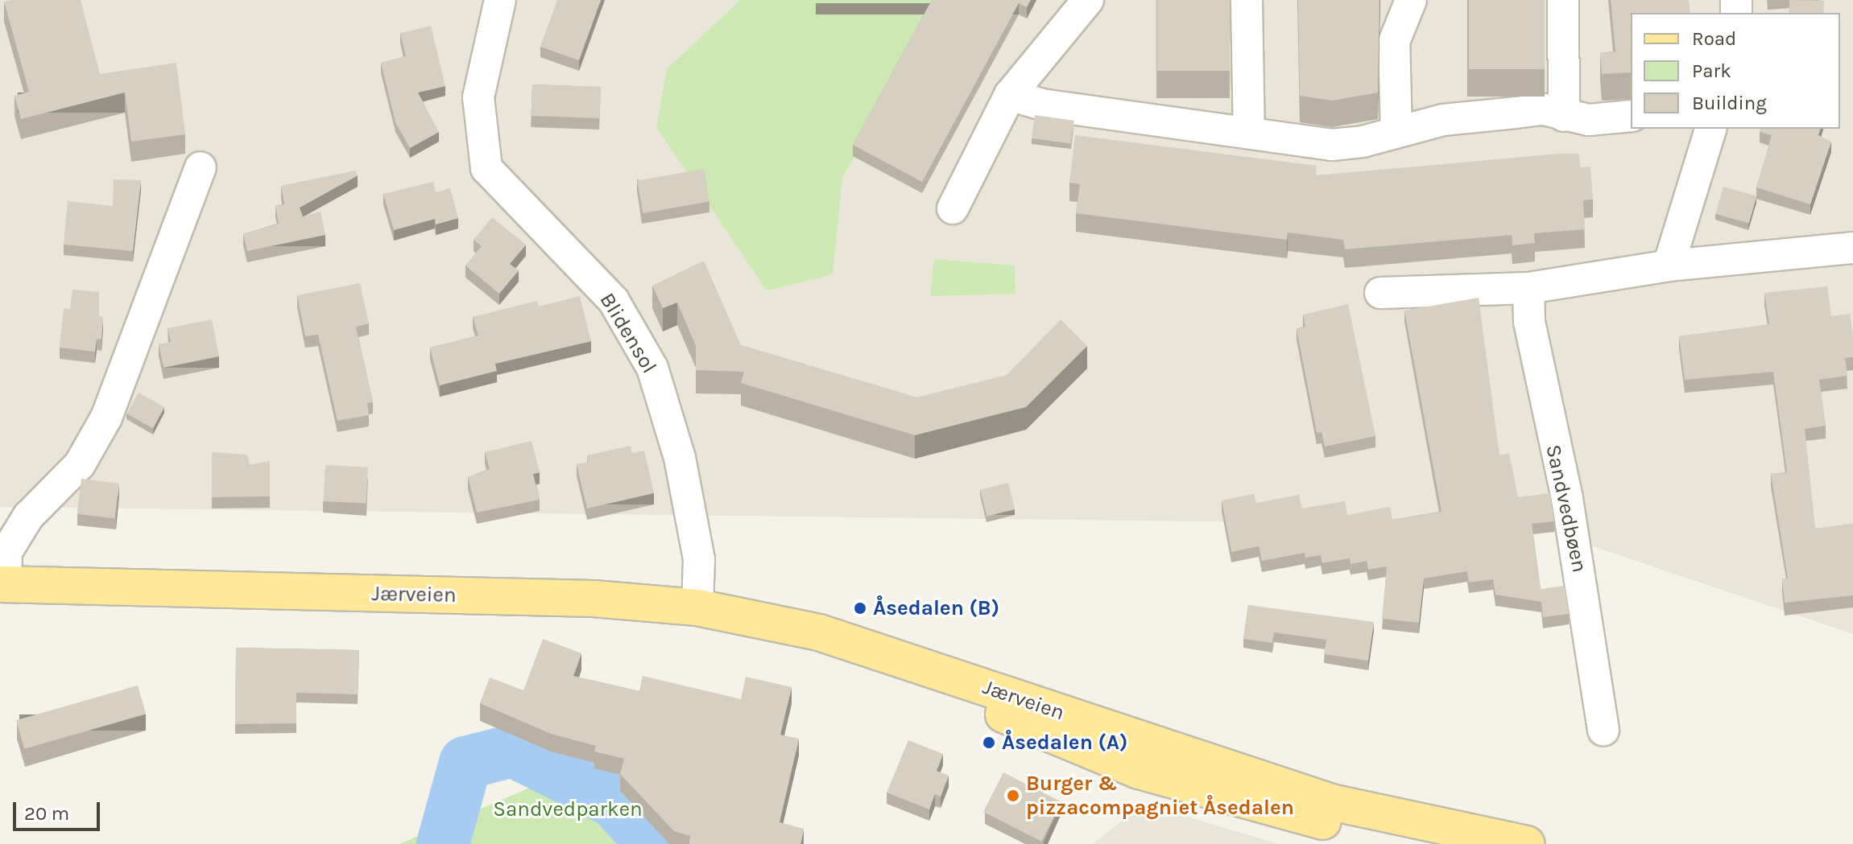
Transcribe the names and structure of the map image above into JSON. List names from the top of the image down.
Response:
{
  "streets": {
    "main road": ["Jærveien"],
    "street": ["Blidensol", "Sandvedbøen"]
  },
  "crossings": [
    ["Blidensol", "Jærveien"]
  ],
  "parks": ["Sandvedparken"],
  "places": ["Åsedalen (B)", "Åsedalen (A)", "Burger & pizzacompagniet Åsedalen"],
  "legend": ["Road", "Park", "Building"],
  "scale_bar": "20 m"
}
